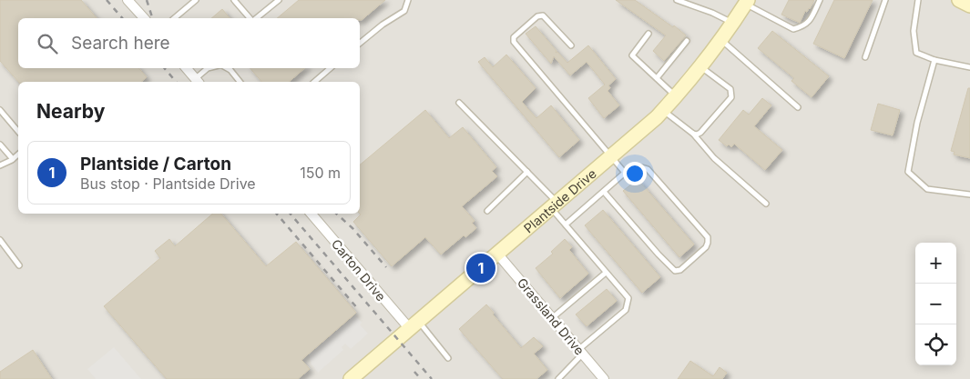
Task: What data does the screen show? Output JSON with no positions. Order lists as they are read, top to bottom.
{
  "streets": {
    "street": ["Plantside Drive", "Carton Drive", "Grassland Drive"]
  },
  "crossings": [
    ["Plantside Drive", "Carton Drive"],
    ["Plantside Drive", "Grassland Drive"]
  ],
  "page": {
    "search": "Search here",
    "heading": "Nearby",
    "list": [
      {
        "mark": "1",
        "name": "Plantside / Carton",
        "note": "Bus stop · Plantside Drive",
        "value": "150 m"
      }
    ],
    "map_buttons": ["+", "−"],
    "pins": "1"
  }
}
